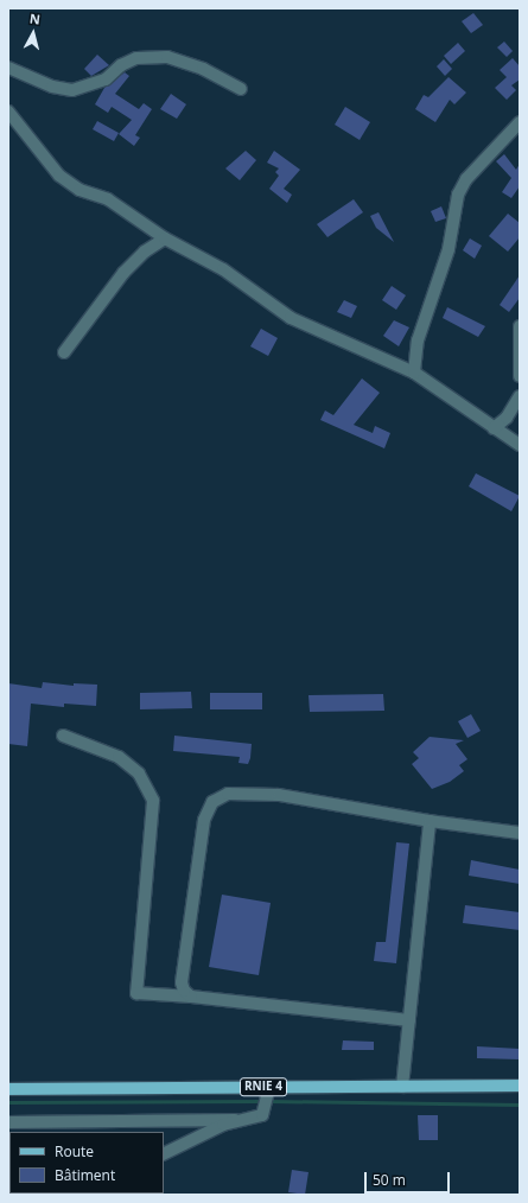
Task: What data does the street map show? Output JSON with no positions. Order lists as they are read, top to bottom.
{
  "streets": {
    "main road": ["RNIE 4"]
  },
  "legend": ["Route", "Bâtiment"],
  "scale_bar": "50 m",
  "north": "top"
}
